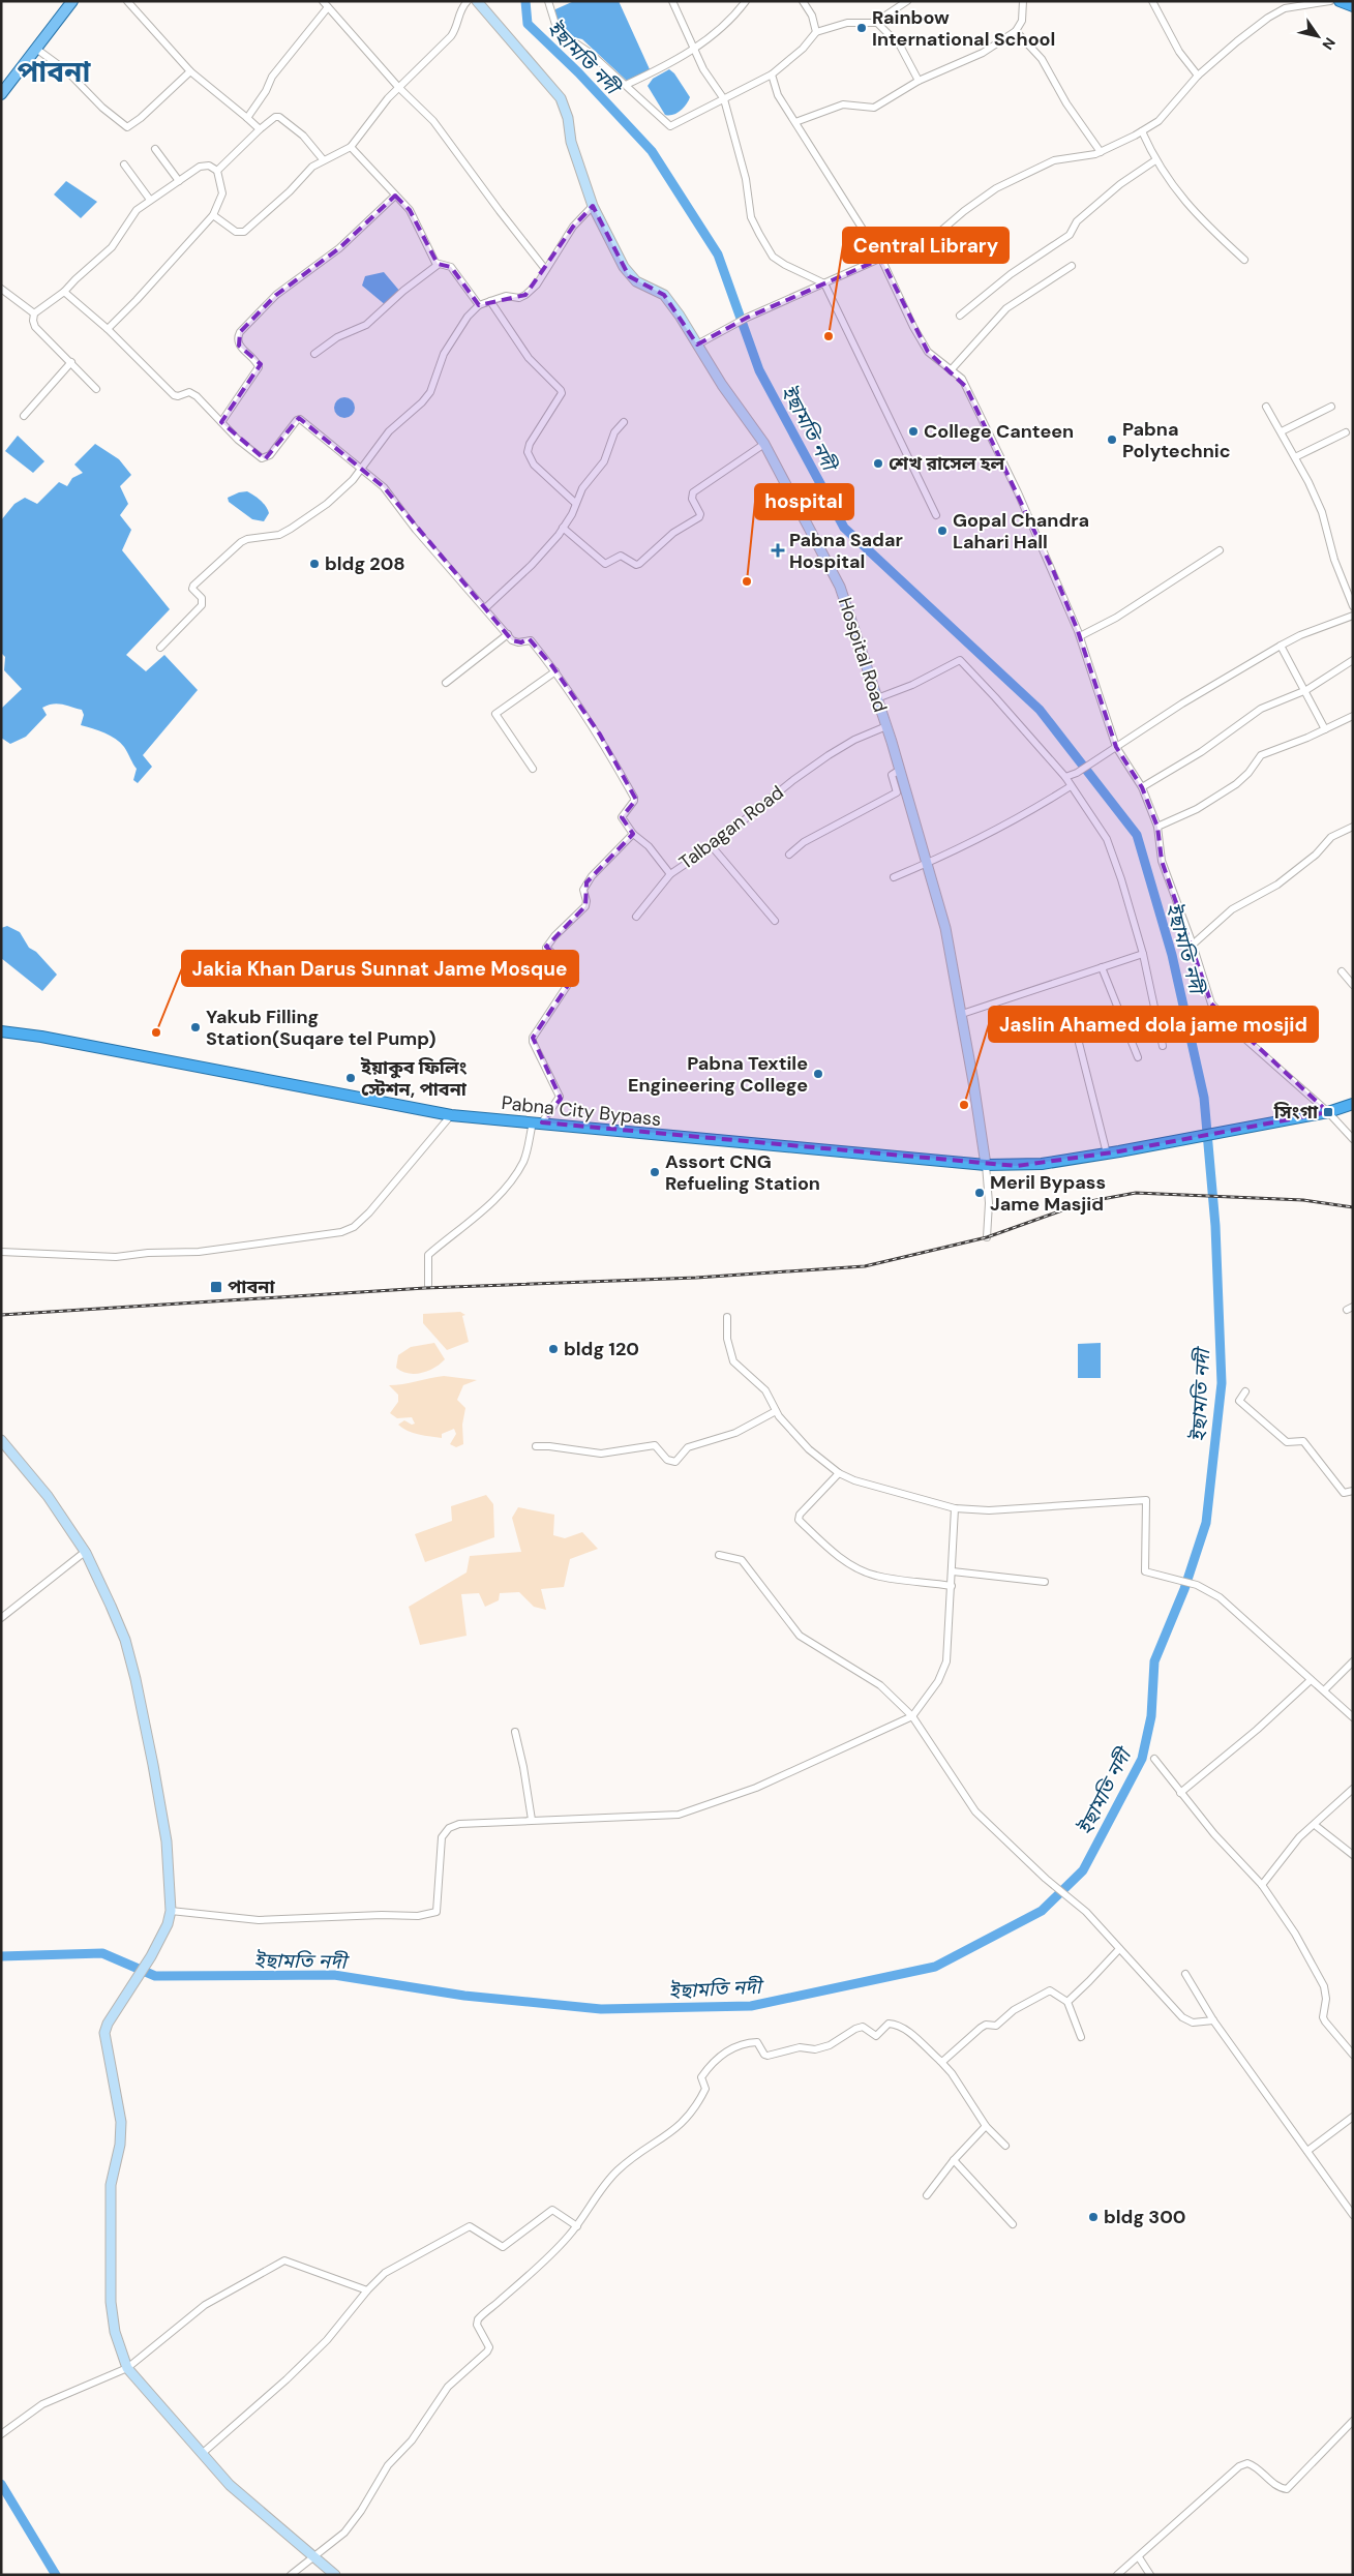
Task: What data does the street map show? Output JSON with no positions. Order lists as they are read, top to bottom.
{
  "streets": {
    "highway": ["Pabna City Bypass"],
    "main road": ["Hospital Road"],
    "street": ["Talbagan Road"]
  },
  "crossings": [
    ["Hospital Road", "Talbagan Road"],
    ["Hospital Road", "Pabna City Bypass"]
  ],
  "districts": ["পাবনা"],
  "water": ["ইছামতি নদী"],
  "places": {
    "other": [
      "Rainbow International School",
      "Central Library",
      "College Canteen",
      "Pabna Polytechnic",
      "শেখ রাসেল হল",
      "Gopal Chandra Lahari Hall",
      "bldg 208",
      "hospital",
      "Yakub Filling Station(Suqare tel Pump)",
      "Jakia Khan Darus Sunnat Jame Mosque",
      "Pabna Textile Engineering College",
      "ইয়াকুব ফিলিং স্টেশন, পাবনা",
      "Jaslin Ahamed dola jame mosjid",
      "Assort CNG Refueling Station",
      "Meril Bypass Jame Masjid",
      "bldg 120",
      "bldg 300"
    ],
    "health": ["Pabna Sadar Hospital"],
    "transit": ["সিংগা", "পাবনা"]
  },
  "north": "bottom right"
}
